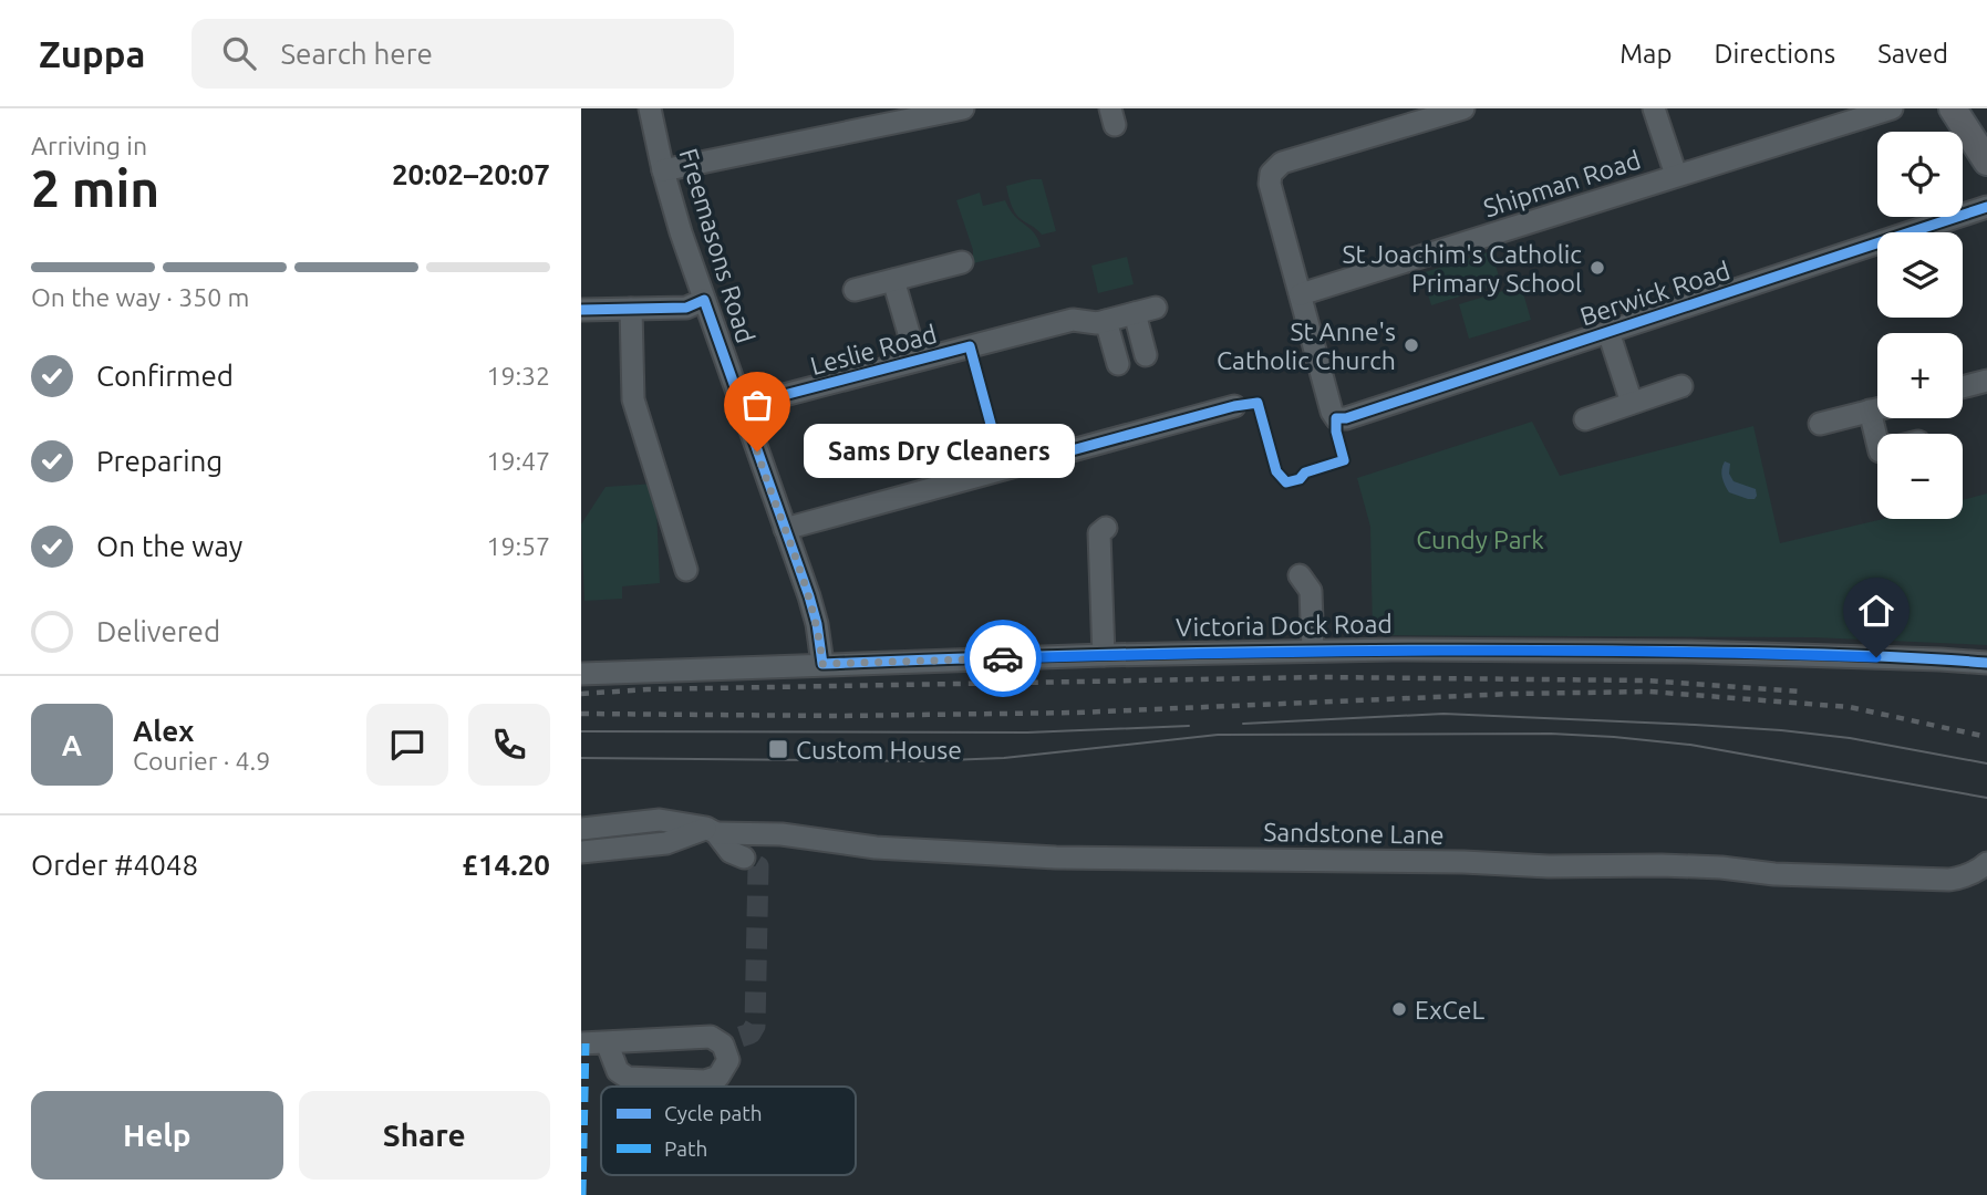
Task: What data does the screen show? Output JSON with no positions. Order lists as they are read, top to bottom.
{
  "streets": {
    "street": [
      "Shipman Road",
      "Freemasons Road",
      "Berwick Road",
      "Leslie Road",
      "Victoria Dock Road",
      "Sandstone Lane"
    ]
  },
  "crossings": [
    ["Shipman Road", "Berwick Road"],
    ["Freemasons Road", "Leslie Road"],
    ["Freemasons Road", "Victoria Dock Road"]
  ],
  "parks": ["Cundy Park"],
  "places": {
    "other": [
      "St Joachim's Catholic Primary School",
      "St Anne's Catholic Church",
      "Sams Dry Cleaners",
      "ExCeL"
    ],
    "transit": ["Custom House"]
  },
  "legend": ["Cycle path", "Path"],
  "page": {
    "header": "Zuppa",
    "search": "Search here",
    "nav": ["Map", "Directions", "Saved"],
    "heading": ["2 min", "Arriving in", "20:02–20:07"],
    "panel": [
      "Alex",
      "Courier · 4.9",
      "Order #4048",
      "£14.20"
    ],
    "map_buttons": ["+", "−"],
    "bar": "On the way · 350 m",
    "list": [
      ["Confirmed", "19:32"],
      ["Preparing", "19:47"],
      ["On the way", "19:57"],
      "Delivered"
    ],
    "bubble": "Sams Dry Cleaners",
    "round": "A",
    "buttons": ["Help", "Share"]
  }
}
